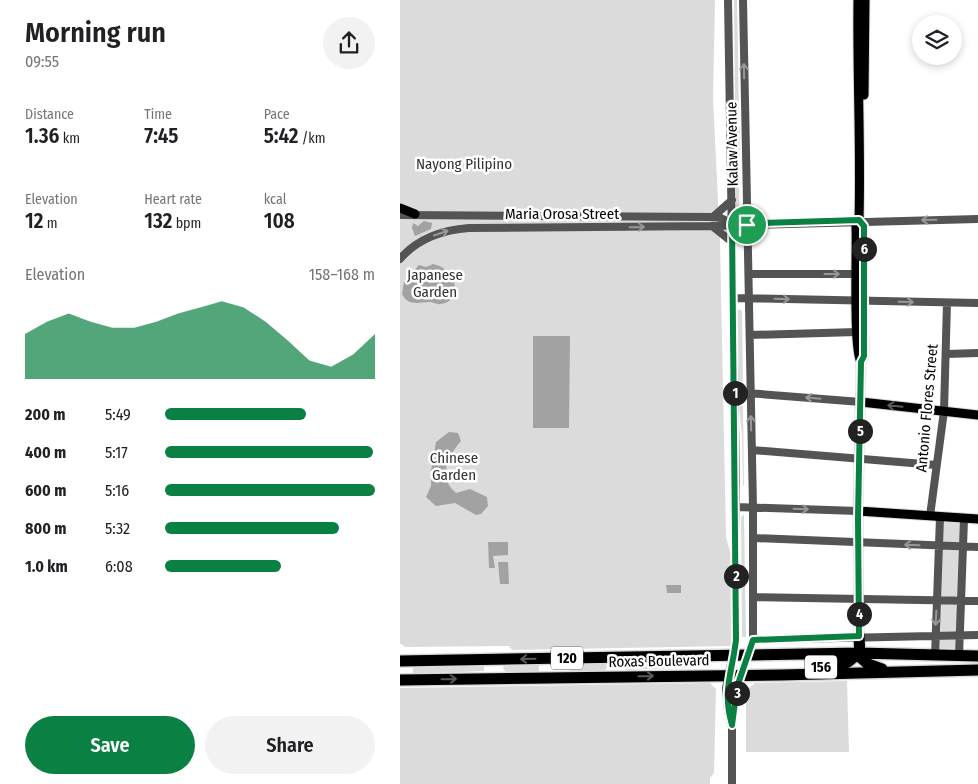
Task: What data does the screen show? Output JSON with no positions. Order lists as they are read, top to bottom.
{
  "streets": {
    "highway": ["120", "Roxas Boulevard", "156"],
    "street": ["Kalaw Avenue", "Maria Orosa Street", "Antonio Flores Street"]
  },
  "crossings": [
    ["Kalaw Avenue", "Maria Orosa Street"],
    ["Kalaw Avenue", "Roxas Boulevard"],
    ["Maria Orosa Street", "156"],
    ["Roxas Boulevard", "156"]
  ],
  "parks": ["Nayong Pilipino", "Japanese Garden", "Chinese Garden"],
  "page": {
    "heading": ["Morning run", "09:55"],
    "stats": [
      ["Distance", "1.36 km"],
      ["Time", "7:45"],
      ["Pace", "5:42 /km"],
      ["Elevation", "12 m"],
      ["Heart rate", "132 bpm"],
      ["kcal", "108"]
    ],
    "pins": [
      "6",
      "1",
      "5",
      "2",
      "4",
      "3"
    ],
    "chart": ["Elevation", "158–168 m"],
    "list": [
      {
        "name": "200 m",
        "note": "5:49"
      },
      {
        "name": "400 m",
        "note": "5:17"
      },
      {
        "name": "600 m",
        "note": "5:16"
      },
      {
        "name": "800 m",
        "note": "5:32"
      },
      {
        "name": "1.0 km",
        "note": "6:08"
      }
    ],
    "buttons": ["Save", "Share"]
  }
}
